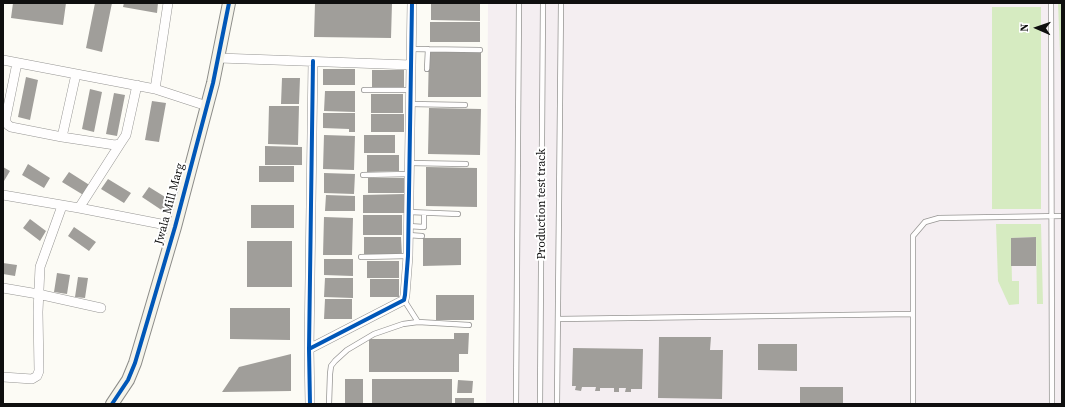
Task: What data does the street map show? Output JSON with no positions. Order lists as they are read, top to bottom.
{
  "streets": {
    "street": ["Jwala Mill Marg"],
    "lane": ["Production test track"]
  },
  "north": "left"
}
